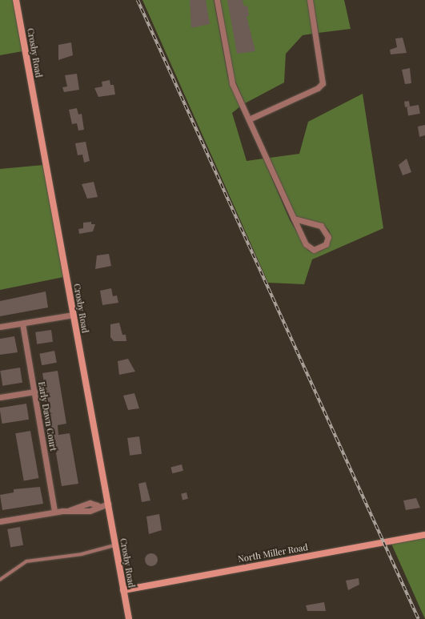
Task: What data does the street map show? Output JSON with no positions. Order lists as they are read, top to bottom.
{
  "streets": {
    "street": ["Crosby Road", "Early Dawn Court", "North Miller Road"]
  },
  "crossings": [
    ["Crosby Road", "North Miller Road"]
  ]
}
